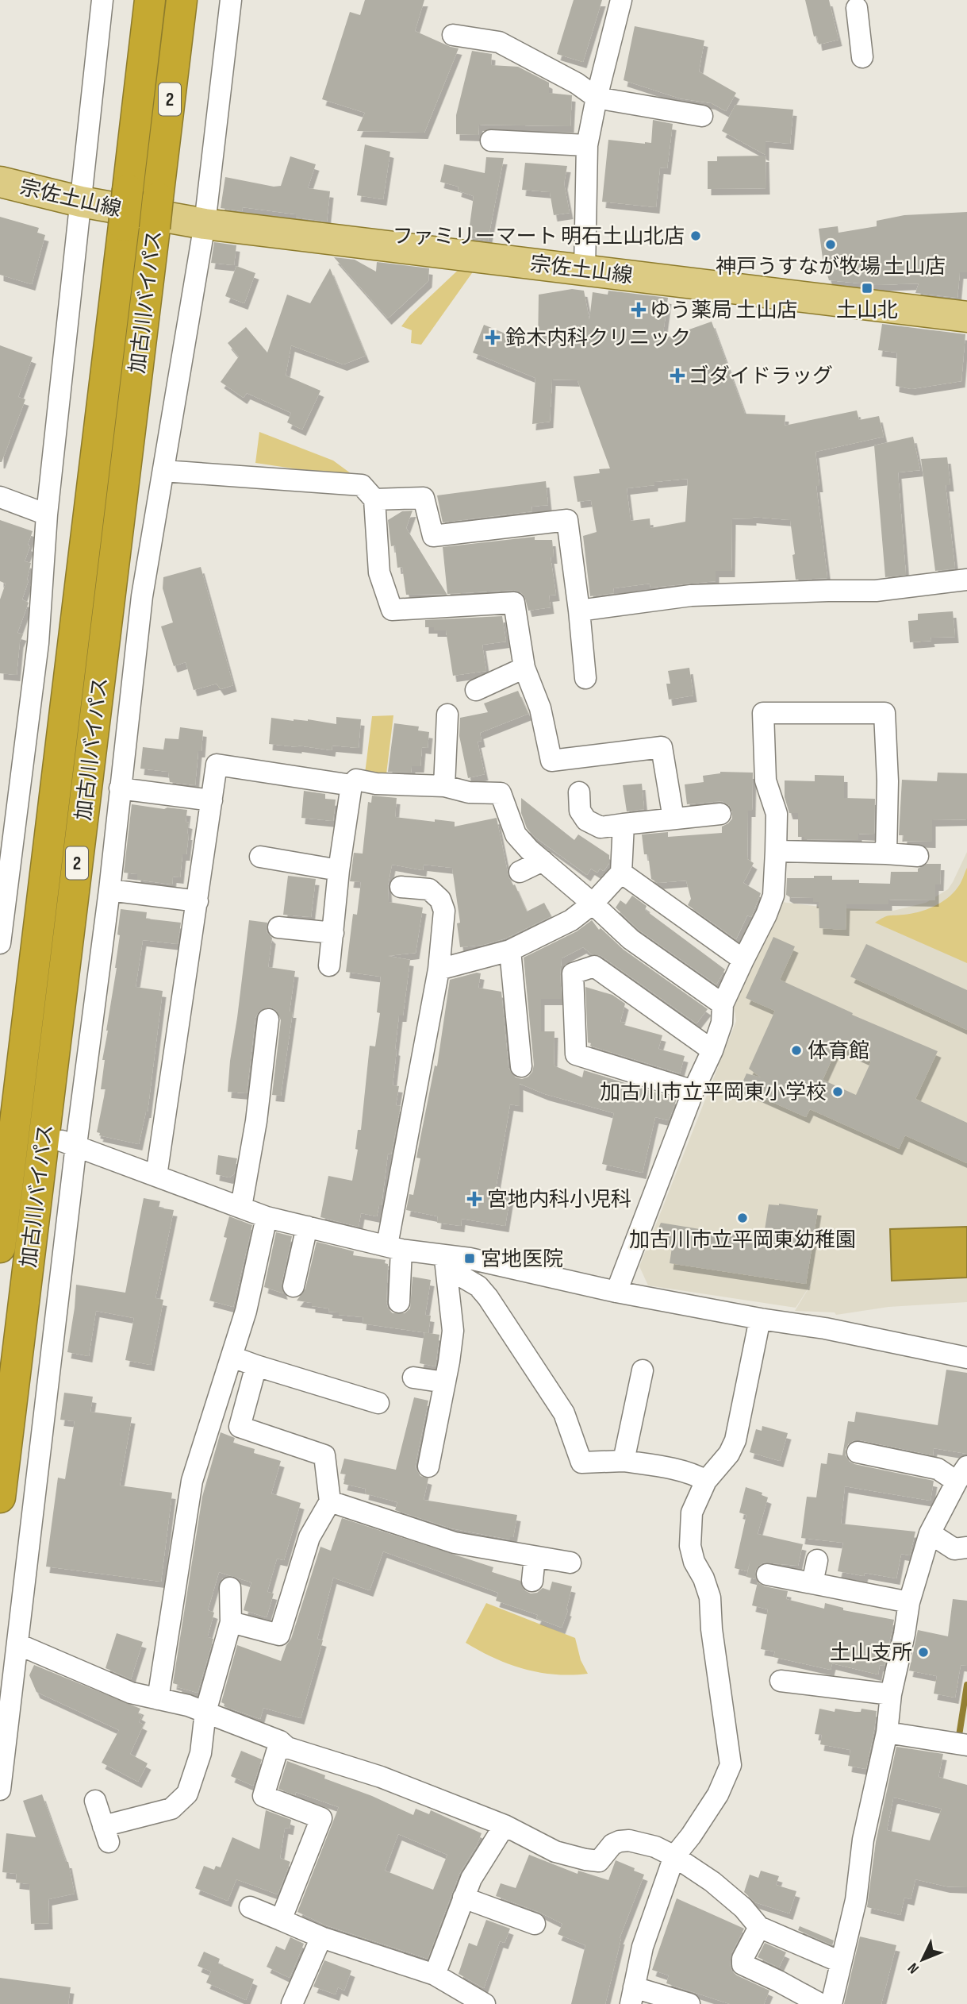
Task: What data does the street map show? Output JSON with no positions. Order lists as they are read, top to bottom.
{
  "streets": {
    "highway": ["2", "加古川バイパス"],
    "main road": ["宗佐土山線"]
  },
  "places": {
    "other": [
      "ファミリーマート 明石土山北店",
      "神戸うすなが牧場 土山店",
      "体育館",
      "加古川市立平岡東小学校",
      "加古川市立平岡東幼稚園",
      "土山支所"
    ],
    "transit": ["土山北", "宮地医院"],
    "health": [
      "ゆう薬局 土山店",
      "鈴木内科クリニック",
      "ゴダイドラッグ",
      "宮地内科小児科"
    ]
  },
  "north": "bottom left"
}
